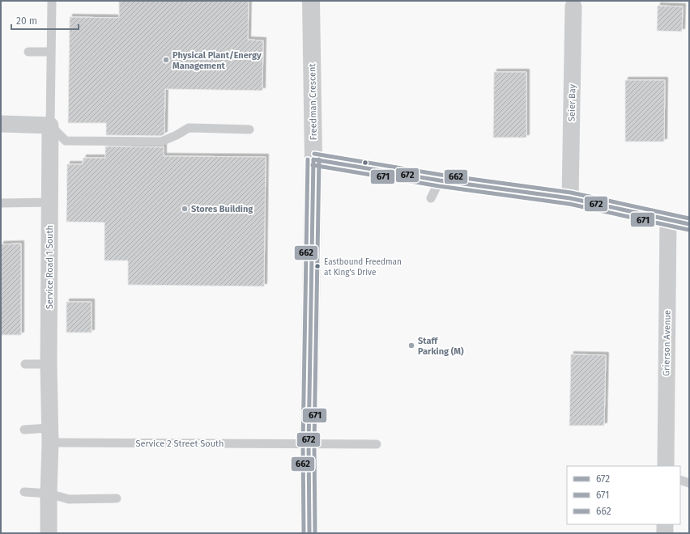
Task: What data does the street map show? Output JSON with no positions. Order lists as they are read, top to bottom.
{
  "streets": {
    "street": [
      "Freedman Crescent",
      "Seier Bay",
      "Service Road 1 South",
      "Grierson Avenue"
    ],
    "lane": ["Service 2 Street South"]
  },
  "crossings": [
    ["Freedman Crescent", "Service 2 Street South"],
    ["Service Road 1 South", "Service 2 Street South"]
  ],
  "places": [
    "Physical Plant/Energy Management",
    "Stores Building",
    "Eastbound Freedman at King's Drive",
    "Staff Parking (M)"
  ],
  "lines": ["transit line 662", "transit line 672", "transit line 671"],
  "legend": ["672", "671", "662"],
  "scale_bar": "20 m"
}
